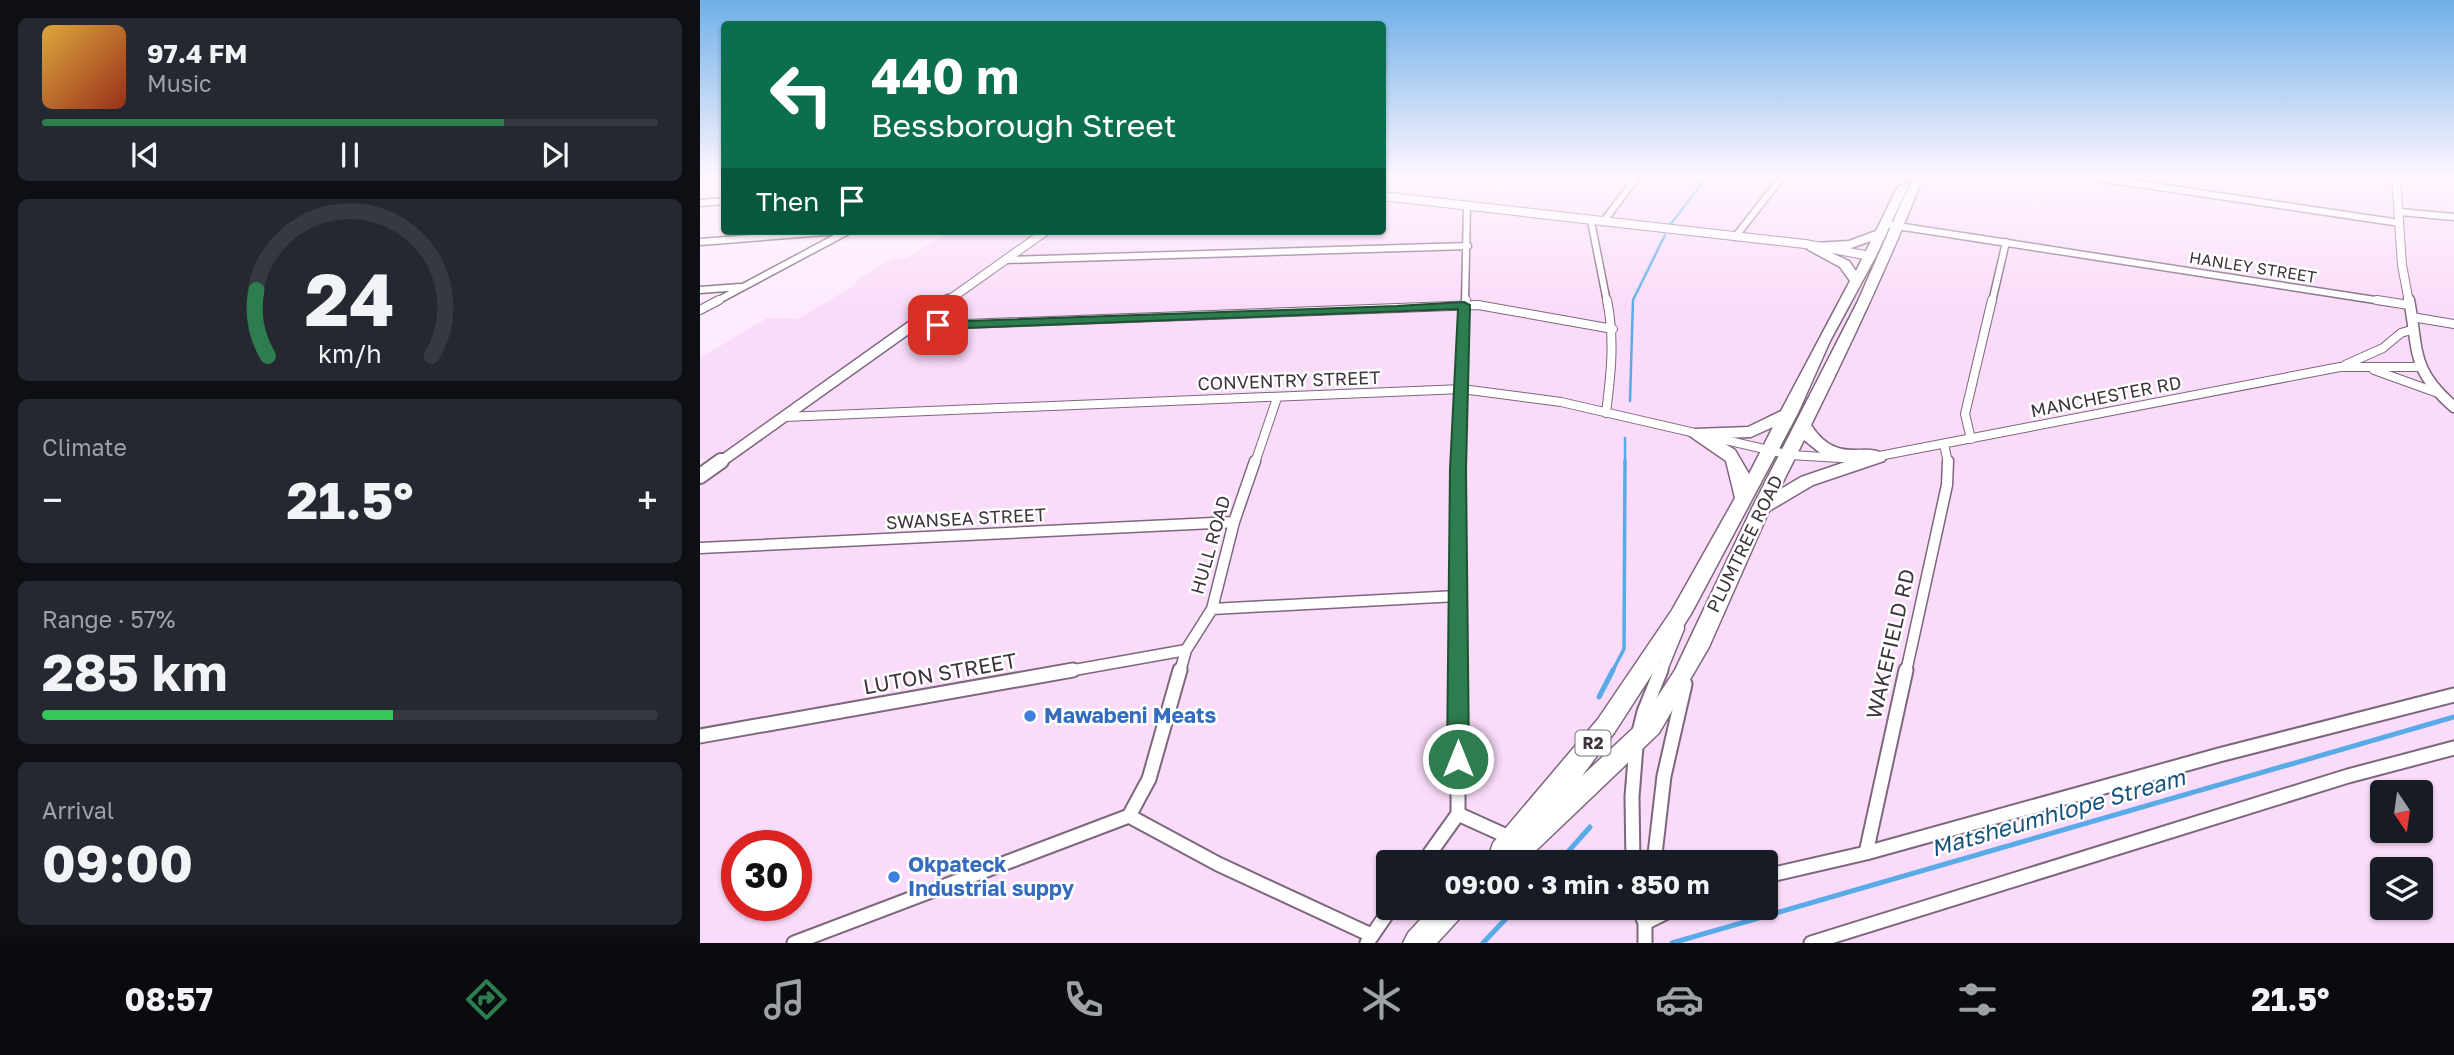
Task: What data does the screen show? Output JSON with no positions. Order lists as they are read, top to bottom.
{
  "streets": {
    "highway": ["PLUMTREE ROAD", "R2"],
    "street": [
      "HANLEY STREET",
      "CONVENTRY STREET",
      "MANCHESTER RD",
      "SWANSEA STREET",
      "HULL ROAD",
      "WAKEFIELD RD",
      "LUTON STREET"
    ]
  },
  "crossings": [
    ["HANLEY STREET", "PLUMTREE ROAD"],
    ["CONVENTRY STREET", "MANCHESTER RD"],
    ["CONVENTRY STREET", "PLUMTREE ROAD"],
    ["CONVENTRY STREET", "HULL ROAD"],
    ["MANCHESTER RD", "PLUMTREE ROAD"],
    ["MANCHESTER RD", "WAKEFIELD RD"],
    ["SWANSEA STREET", "HULL ROAD"],
    ["HULL ROAD", "LUTON STREET"]
  ],
  "water": ["Matsheumhlope Stream"],
  "places": ["Mawabeni Meats", "Okpateck Industrial suppy"],
  "north": "bottom",
  "page": {
    "turn": ["440 m", "Bessborough Street"],
    "song": ["97.4 FM", "Music"],
    "then": "Then",
    "tile": [
      "Climate",
      ["Range · 57%", "285 km"],
      ["Arrival", "09:00"]
    ],
    "heat": ["−", "21.5°", "+"],
    "limit": "30",
    "trip": "09:00 · 3 min · 850 m",
    "tabs": ["08:57", "21.5°"],
    "gauge": ["24", "km/h"]
  }
}
